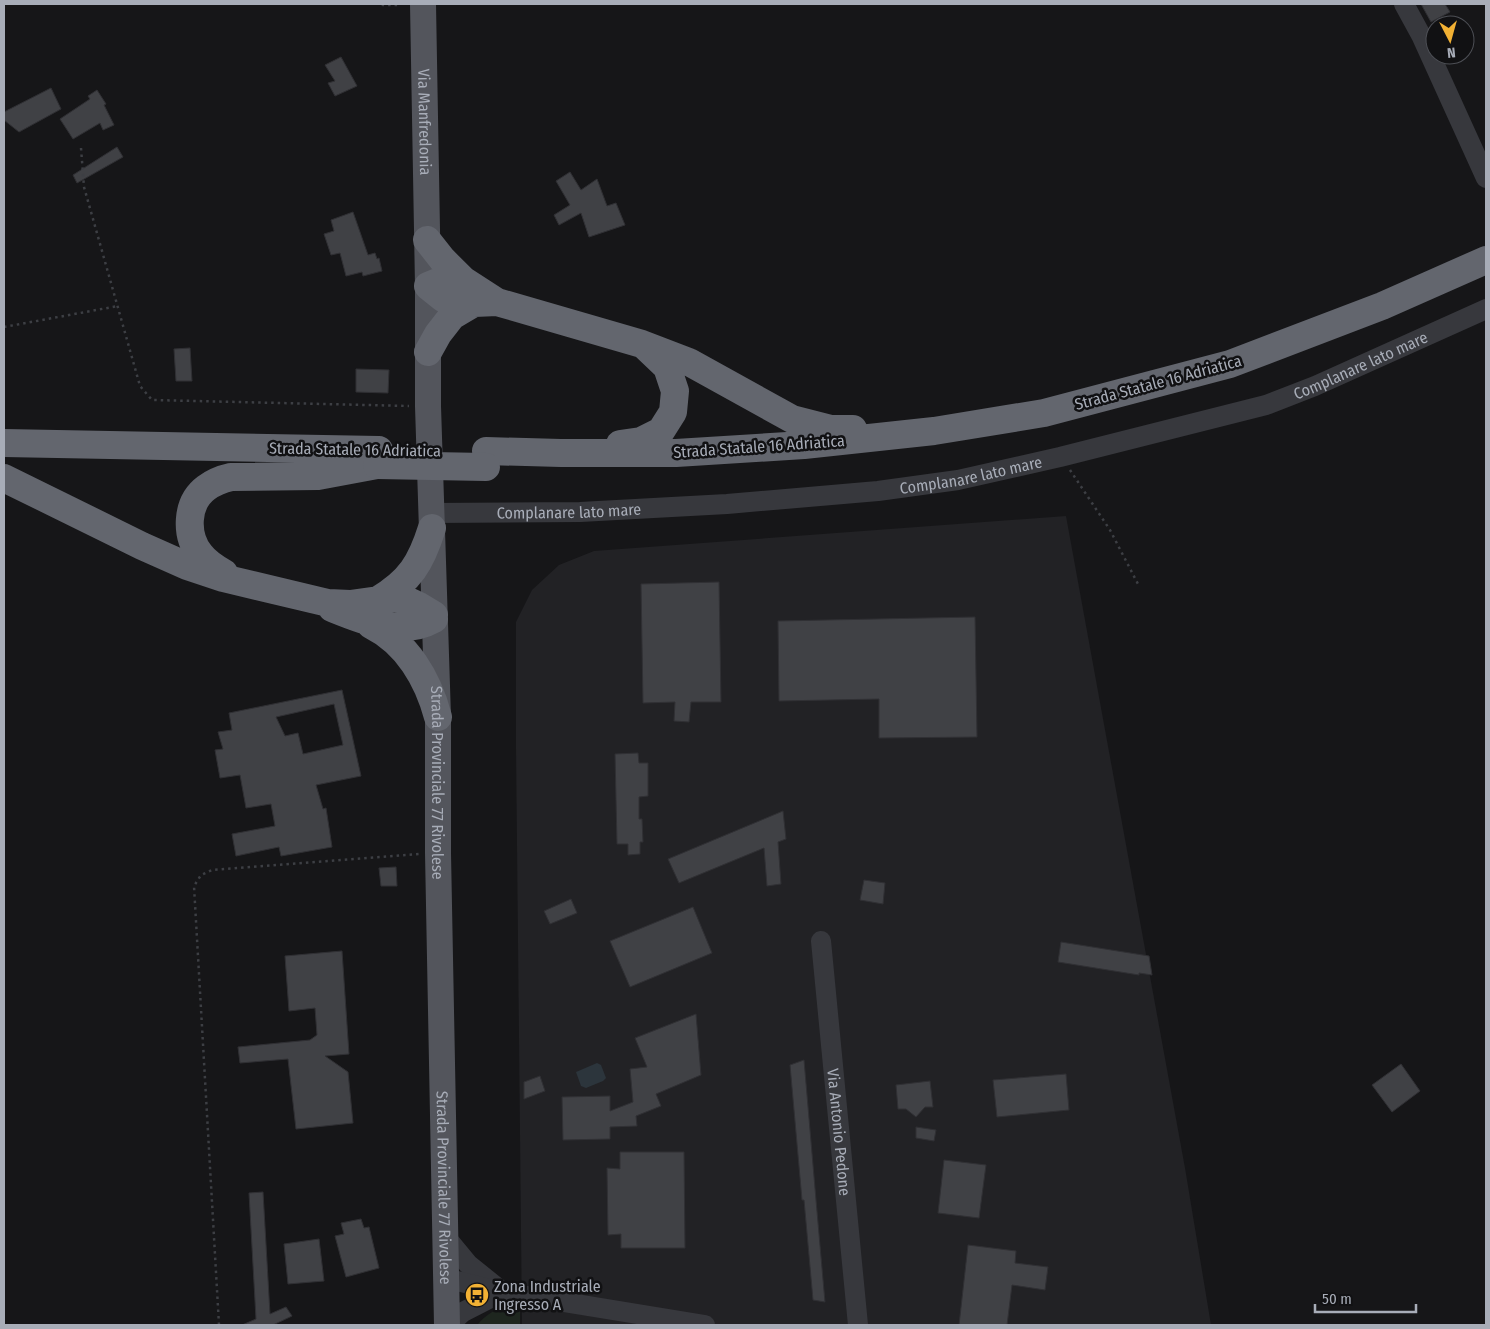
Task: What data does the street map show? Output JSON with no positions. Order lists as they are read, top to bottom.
{
  "streets": {
    "highway": ["Strada Statale 16 Adriatica"],
    "main road": ["Via Manfredonia", "Strada Provinciale 77 Rivolese"],
    "street": ["Complanare lato mare", "Via Antonio Pedone"]
  },
  "crossings": [
    ["Via Manfredonia", "Strada Provinciale 77 Rivolese"],
    ["Complanare lato mare", "Strada Provinciale 77 Rivolese"]
  ],
  "places": {
    "bus stop": ["Zona Industriale Ingresso A"]
  },
  "scale_bar": "50 m",
  "north": "bottom"
}
